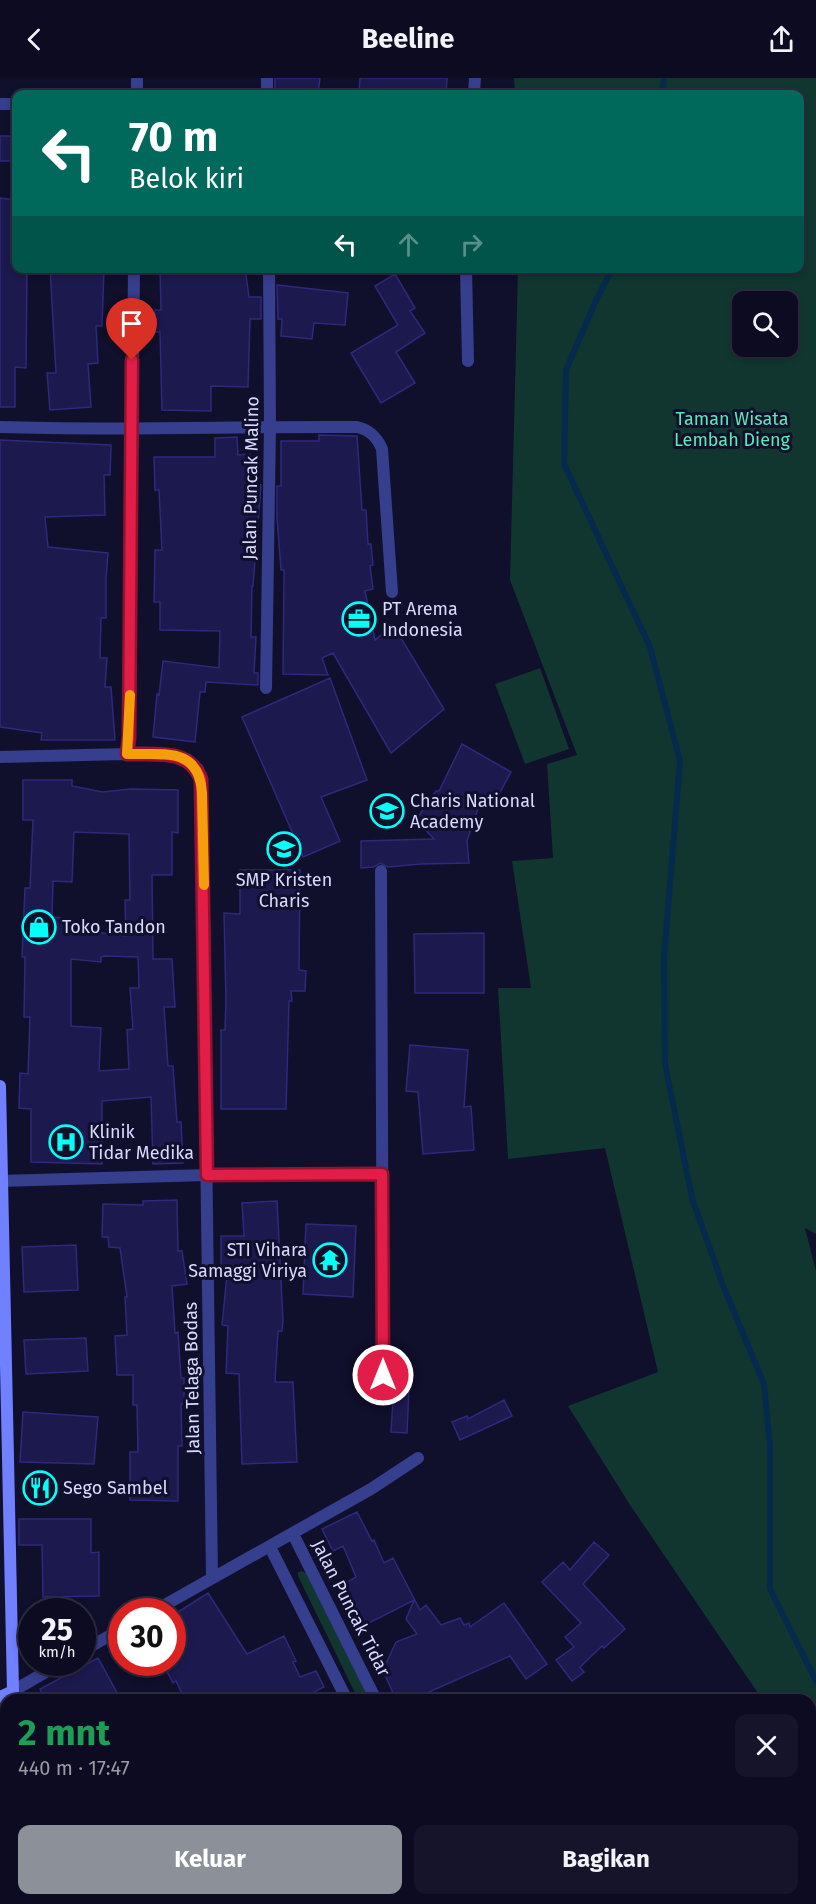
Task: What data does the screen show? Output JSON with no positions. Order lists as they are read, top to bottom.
{
  "streets": {
    "street": ["Jalan Puncak Malino", "Jalan Telaga Bodas", "Jalan Puncak Tidar"]
  },
  "parks": ["Taman Wisata Lembah Dieng"],
  "places": {
    "office": ["PT Arema Indonesia"],
    "school or university": ["Charis National Academy", "SMP Kristen Charis"],
    "shop": ["Toko Tandon"],
    "hospital": ["Klinik Tidar Medika"],
    "temple": ["STI Vihara Samaggi Viriya"],
    "restaurant": ["Sego Sambel"]
  },
  "page": {
    "header": "Beeline",
    "turn": ["70 m", "Belok kiri"],
    "speed": "25 km/h",
    "limit": "30",
    "heading": ["2 mnt", "440 m · 17:47"],
    "buttons": ["Keluar", "Bagikan"]
  }
}
